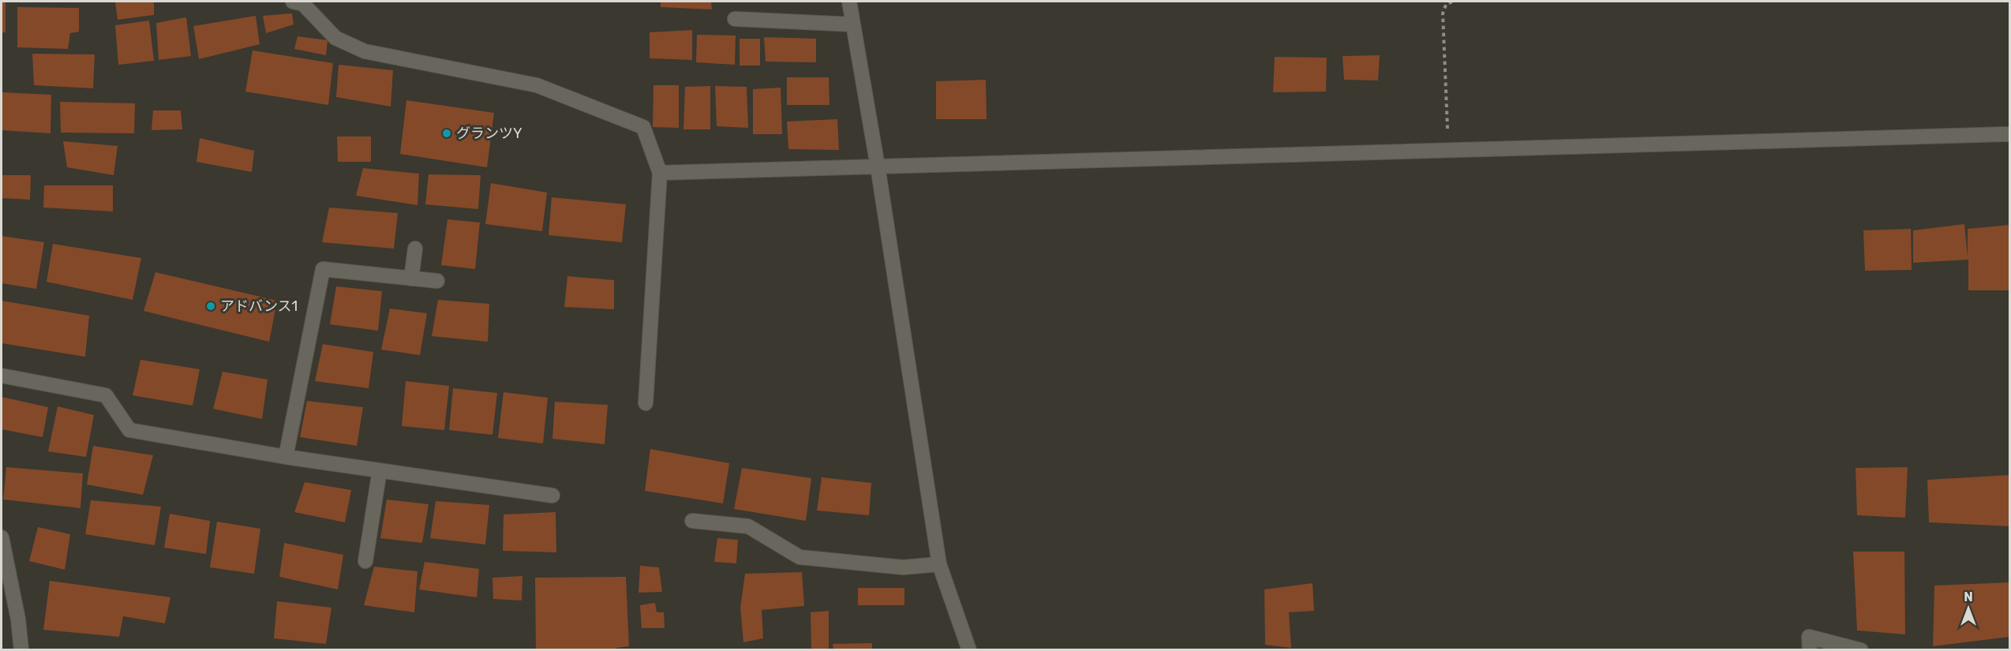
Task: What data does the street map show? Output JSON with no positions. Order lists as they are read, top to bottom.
{
  "places": ["グランツY", "アドバンス1"],
  "north": "top"
}
